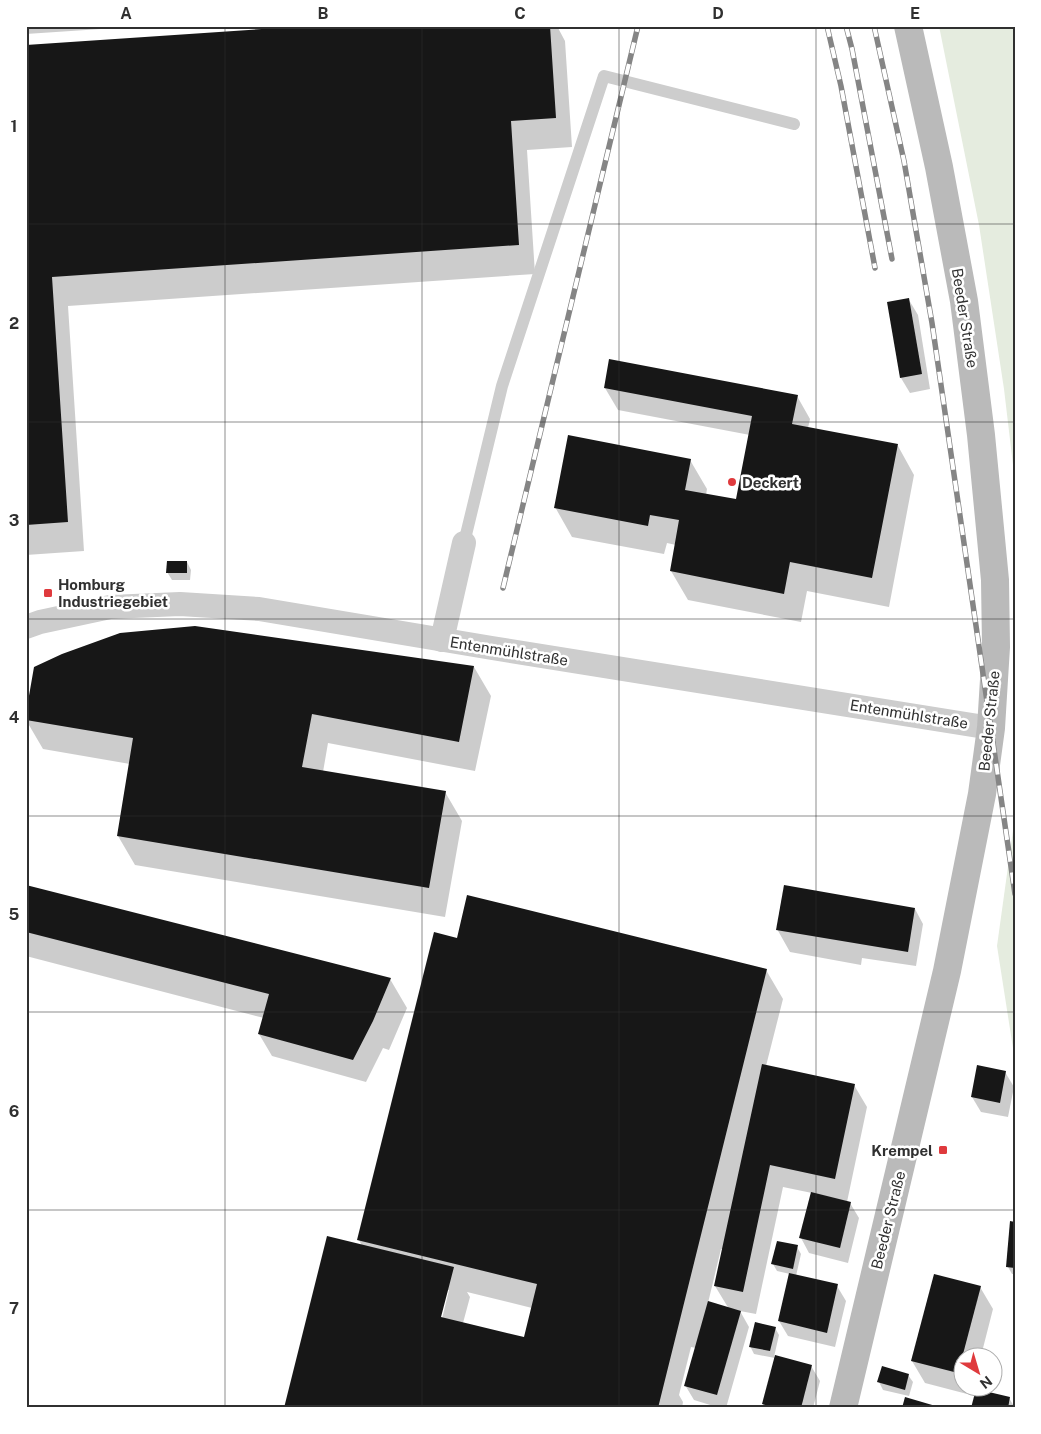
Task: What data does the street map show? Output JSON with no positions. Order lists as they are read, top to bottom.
{
  "streets": {
    "street": ["Beeder Straße", "Entenmühlstraße"]
  },
  "crossings": [
    ["Beeder Straße", "Entenmühlstraße"]
  ],
  "places": {
    "other": ["Deckert"],
    "transit": ["Homburg Industriegebiet", "Krempel"]
  },
  "north": "bottom right",
  "grid": {
    "columns": [
      "A",
      "B",
      "C",
      "D",
      "E"
    ],
    "rows": [
      "1",
      "2",
      "3",
      "4",
      "5",
      "6",
      "7"
    ]
  }
}
